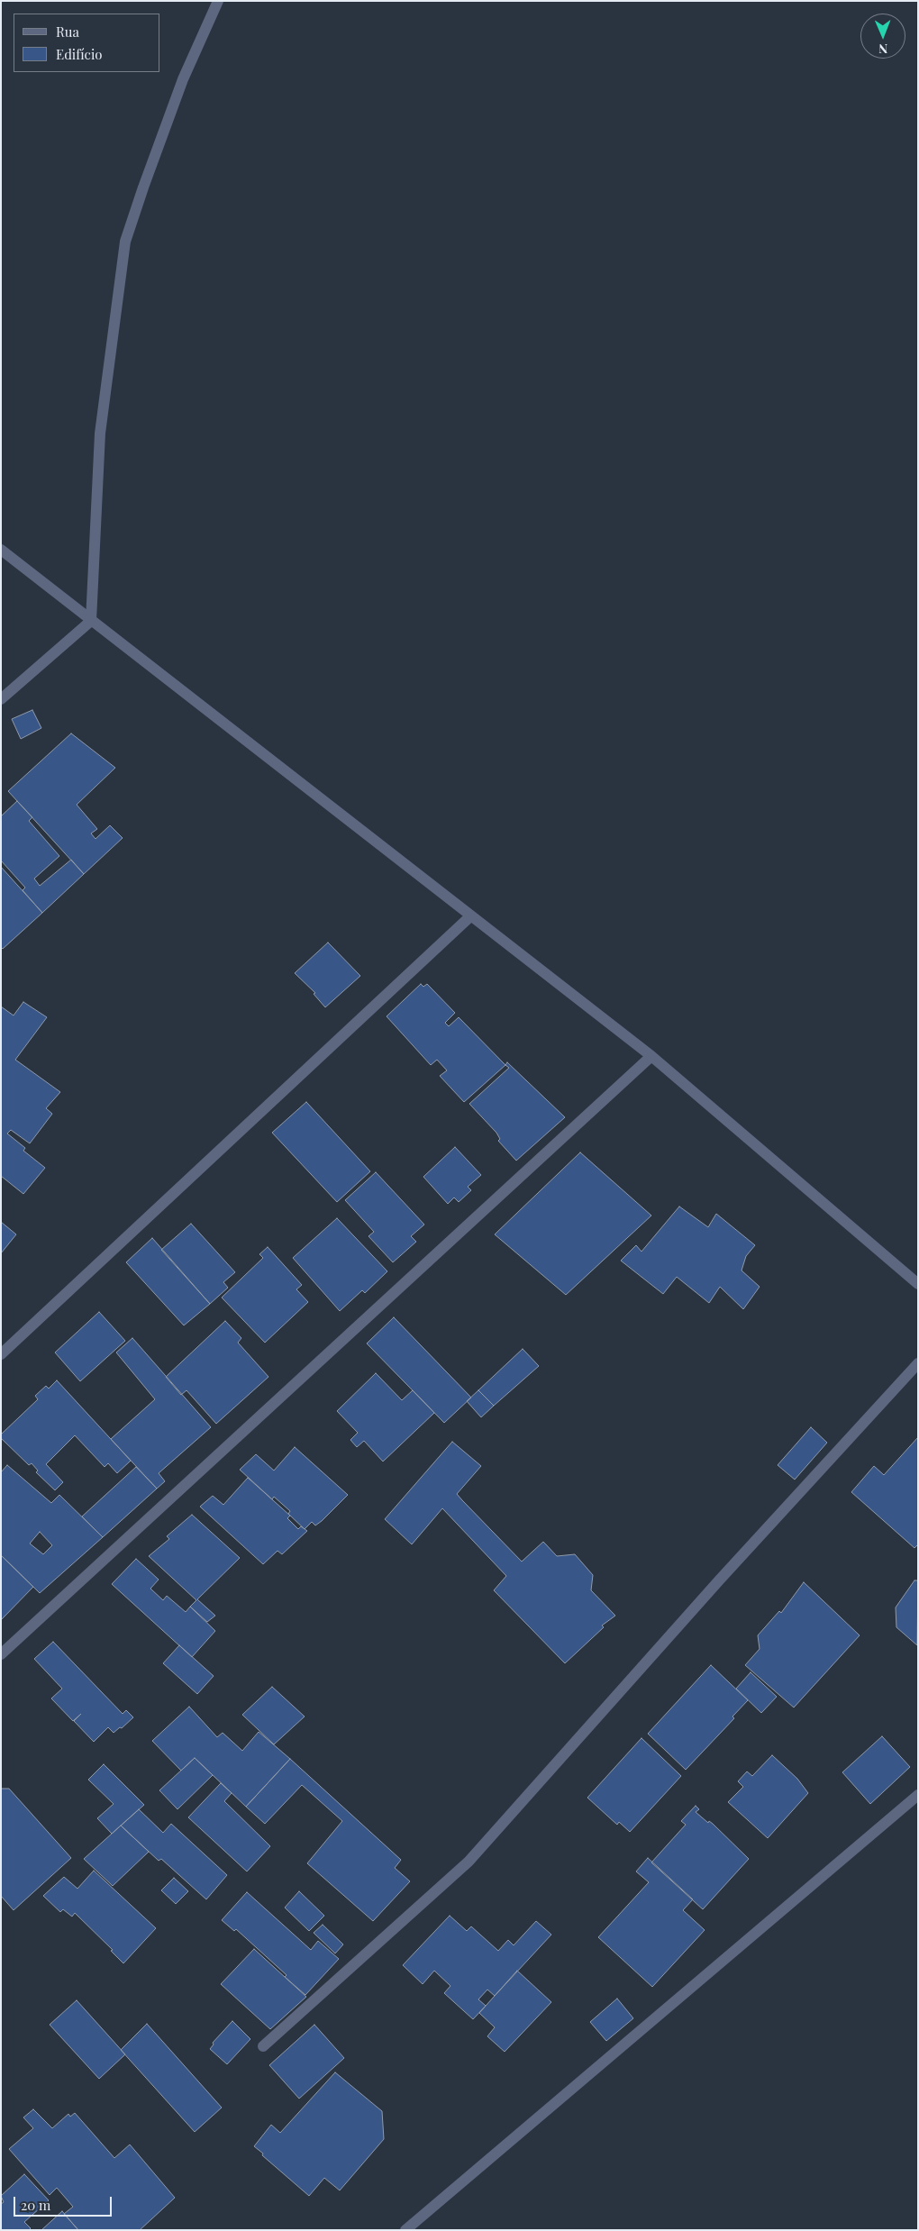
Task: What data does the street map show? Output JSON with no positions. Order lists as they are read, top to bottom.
{
  "legend": ["Rua", "Edifício"],
  "scale_bar": "20 m",
  "north": "bottom"
}
